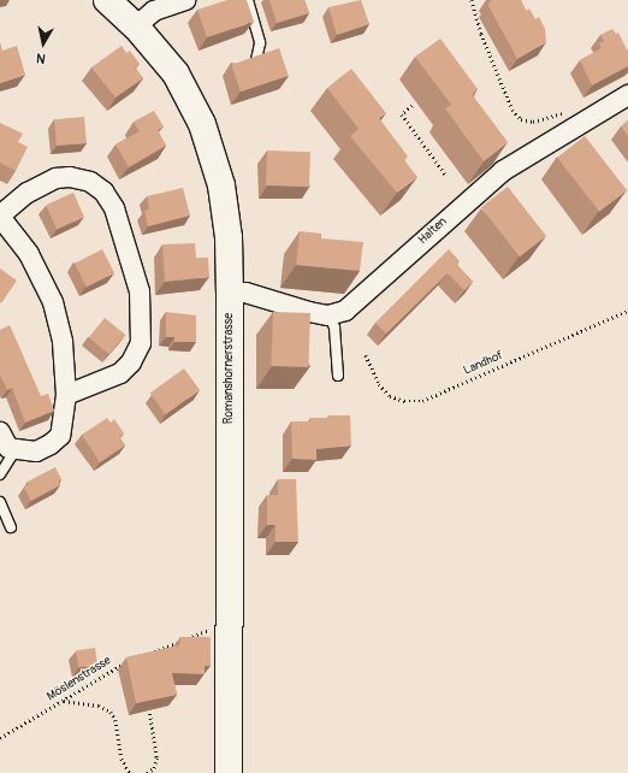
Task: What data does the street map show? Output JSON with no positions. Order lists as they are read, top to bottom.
{
  "streets": {
    "main road": ["Romanshornerstrasse"],
    "street": ["Halten"],
    "path": ["Landhof", "Möslenstrasse"]
  },
  "north": "bottom"
}
